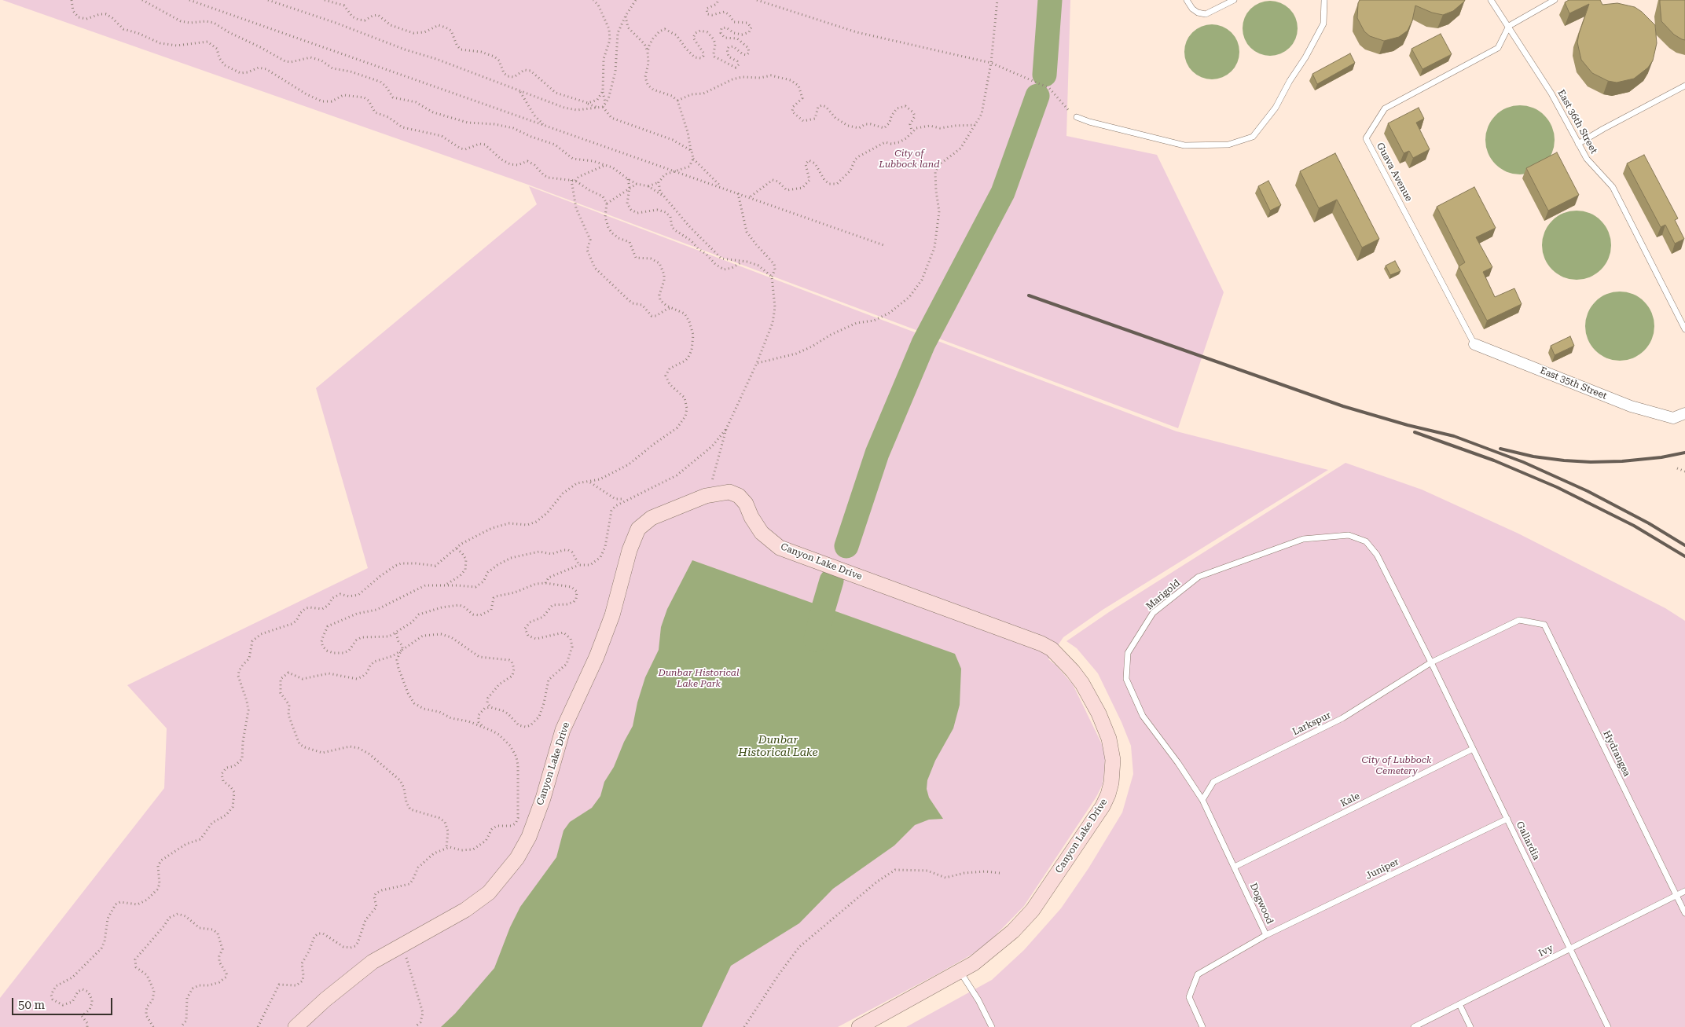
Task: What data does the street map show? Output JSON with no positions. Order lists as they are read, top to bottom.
{
  "streets": {
    "street": ["East 35th Street", "Canyon Lake Drive"],
    "lane": [
      "East 36th Street",
      "Guava Avenue",
      "Marigold",
      "Larkspur",
      "Hydrangea",
      "Kale",
      "Gallardia",
      "Juniper",
      "Dogwood",
      "Ivy"
    ]
  },
  "crossings": [
    ["East 36th Street", "Guava Avenue"],
    ["Guava Avenue", "East 35th Street"],
    ["Marigold", "Larkspur"],
    ["Marigold", "Gallardia"],
    ["Marigold", "Dogwood"],
    ["Larkspur", "Hydrangea"],
    ["Larkspur", "Gallardia"],
    ["Larkspur", "Dogwood"],
    ["Hydrangea", "Gallardia"],
    ["Hydrangea", "Ivy"],
    ["Kale", "Gallardia"],
    ["Kale", "Dogwood"],
    ["Gallardia", "Juniper"],
    ["Gallardia", "Ivy"],
    ["Juniper", "Dogwood"]
  ],
  "water": ["Dunbar Historical Lake"],
  "parks": ["City of Lubbock land", "Dunbar Historical Lake Park", "City of Lubbock Cemetery"],
  "scale_bar": "50 m"
}
